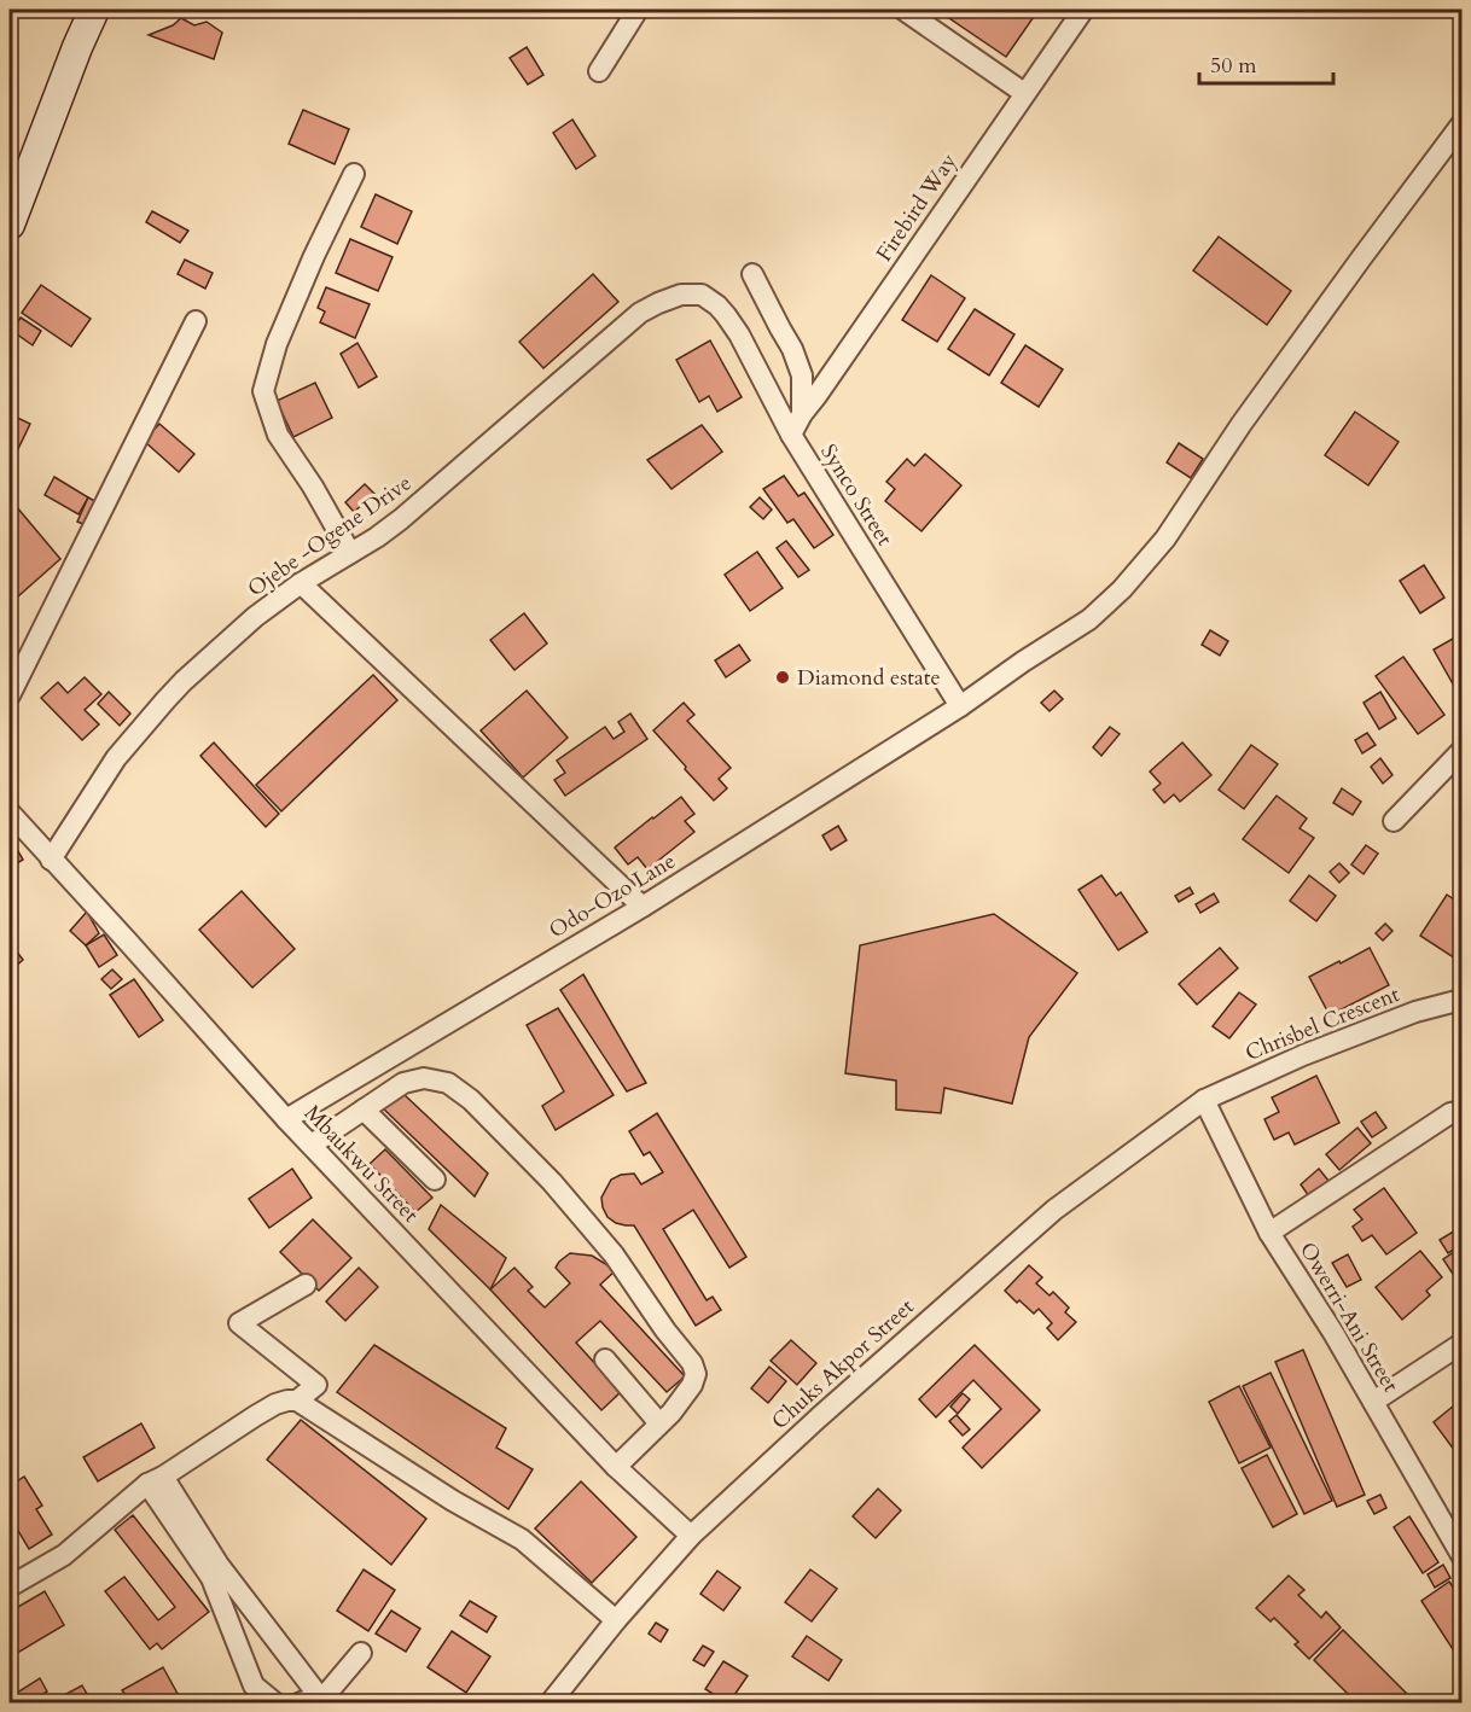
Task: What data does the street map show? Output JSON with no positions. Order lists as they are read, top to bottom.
{
  "streets": {
    "street": [
      "Firebird Way",
      "Synco Street",
      "Ojebe -Ogene Drive",
      "Odo-Ozo Lane",
      "Chrisbel Crescent",
      "Mbaukwu Street",
      "Owerri-Ani Street",
      "Chuks Akpor Street"
    ]
  },
  "crossings": [
    ["Firebird Way", "Synco Street"],
    ["Synco Street", "Ojebe -Ogene Drive"],
    ["Synco Street", "Odo-Ozo Lane"],
    ["Ojebe -Ogene Drive", "Mbaukwu Street"],
    ["Odo-Ozo Lane", "Mbaukwu Street"],
    ["Chrisbel Crescent", "Owerri-Ani Street"],
    ["Chrisbel Crescent", "Chuks Akpor Street"],
    ["Mbaukwu Street", "Chuks Akpor Street"],
    ["Owerri-Ani Street", "Chuks Akpor Street"]
  ],
  "places": ["Diamond estate"],
  "scale_bar": "50 m"
}
